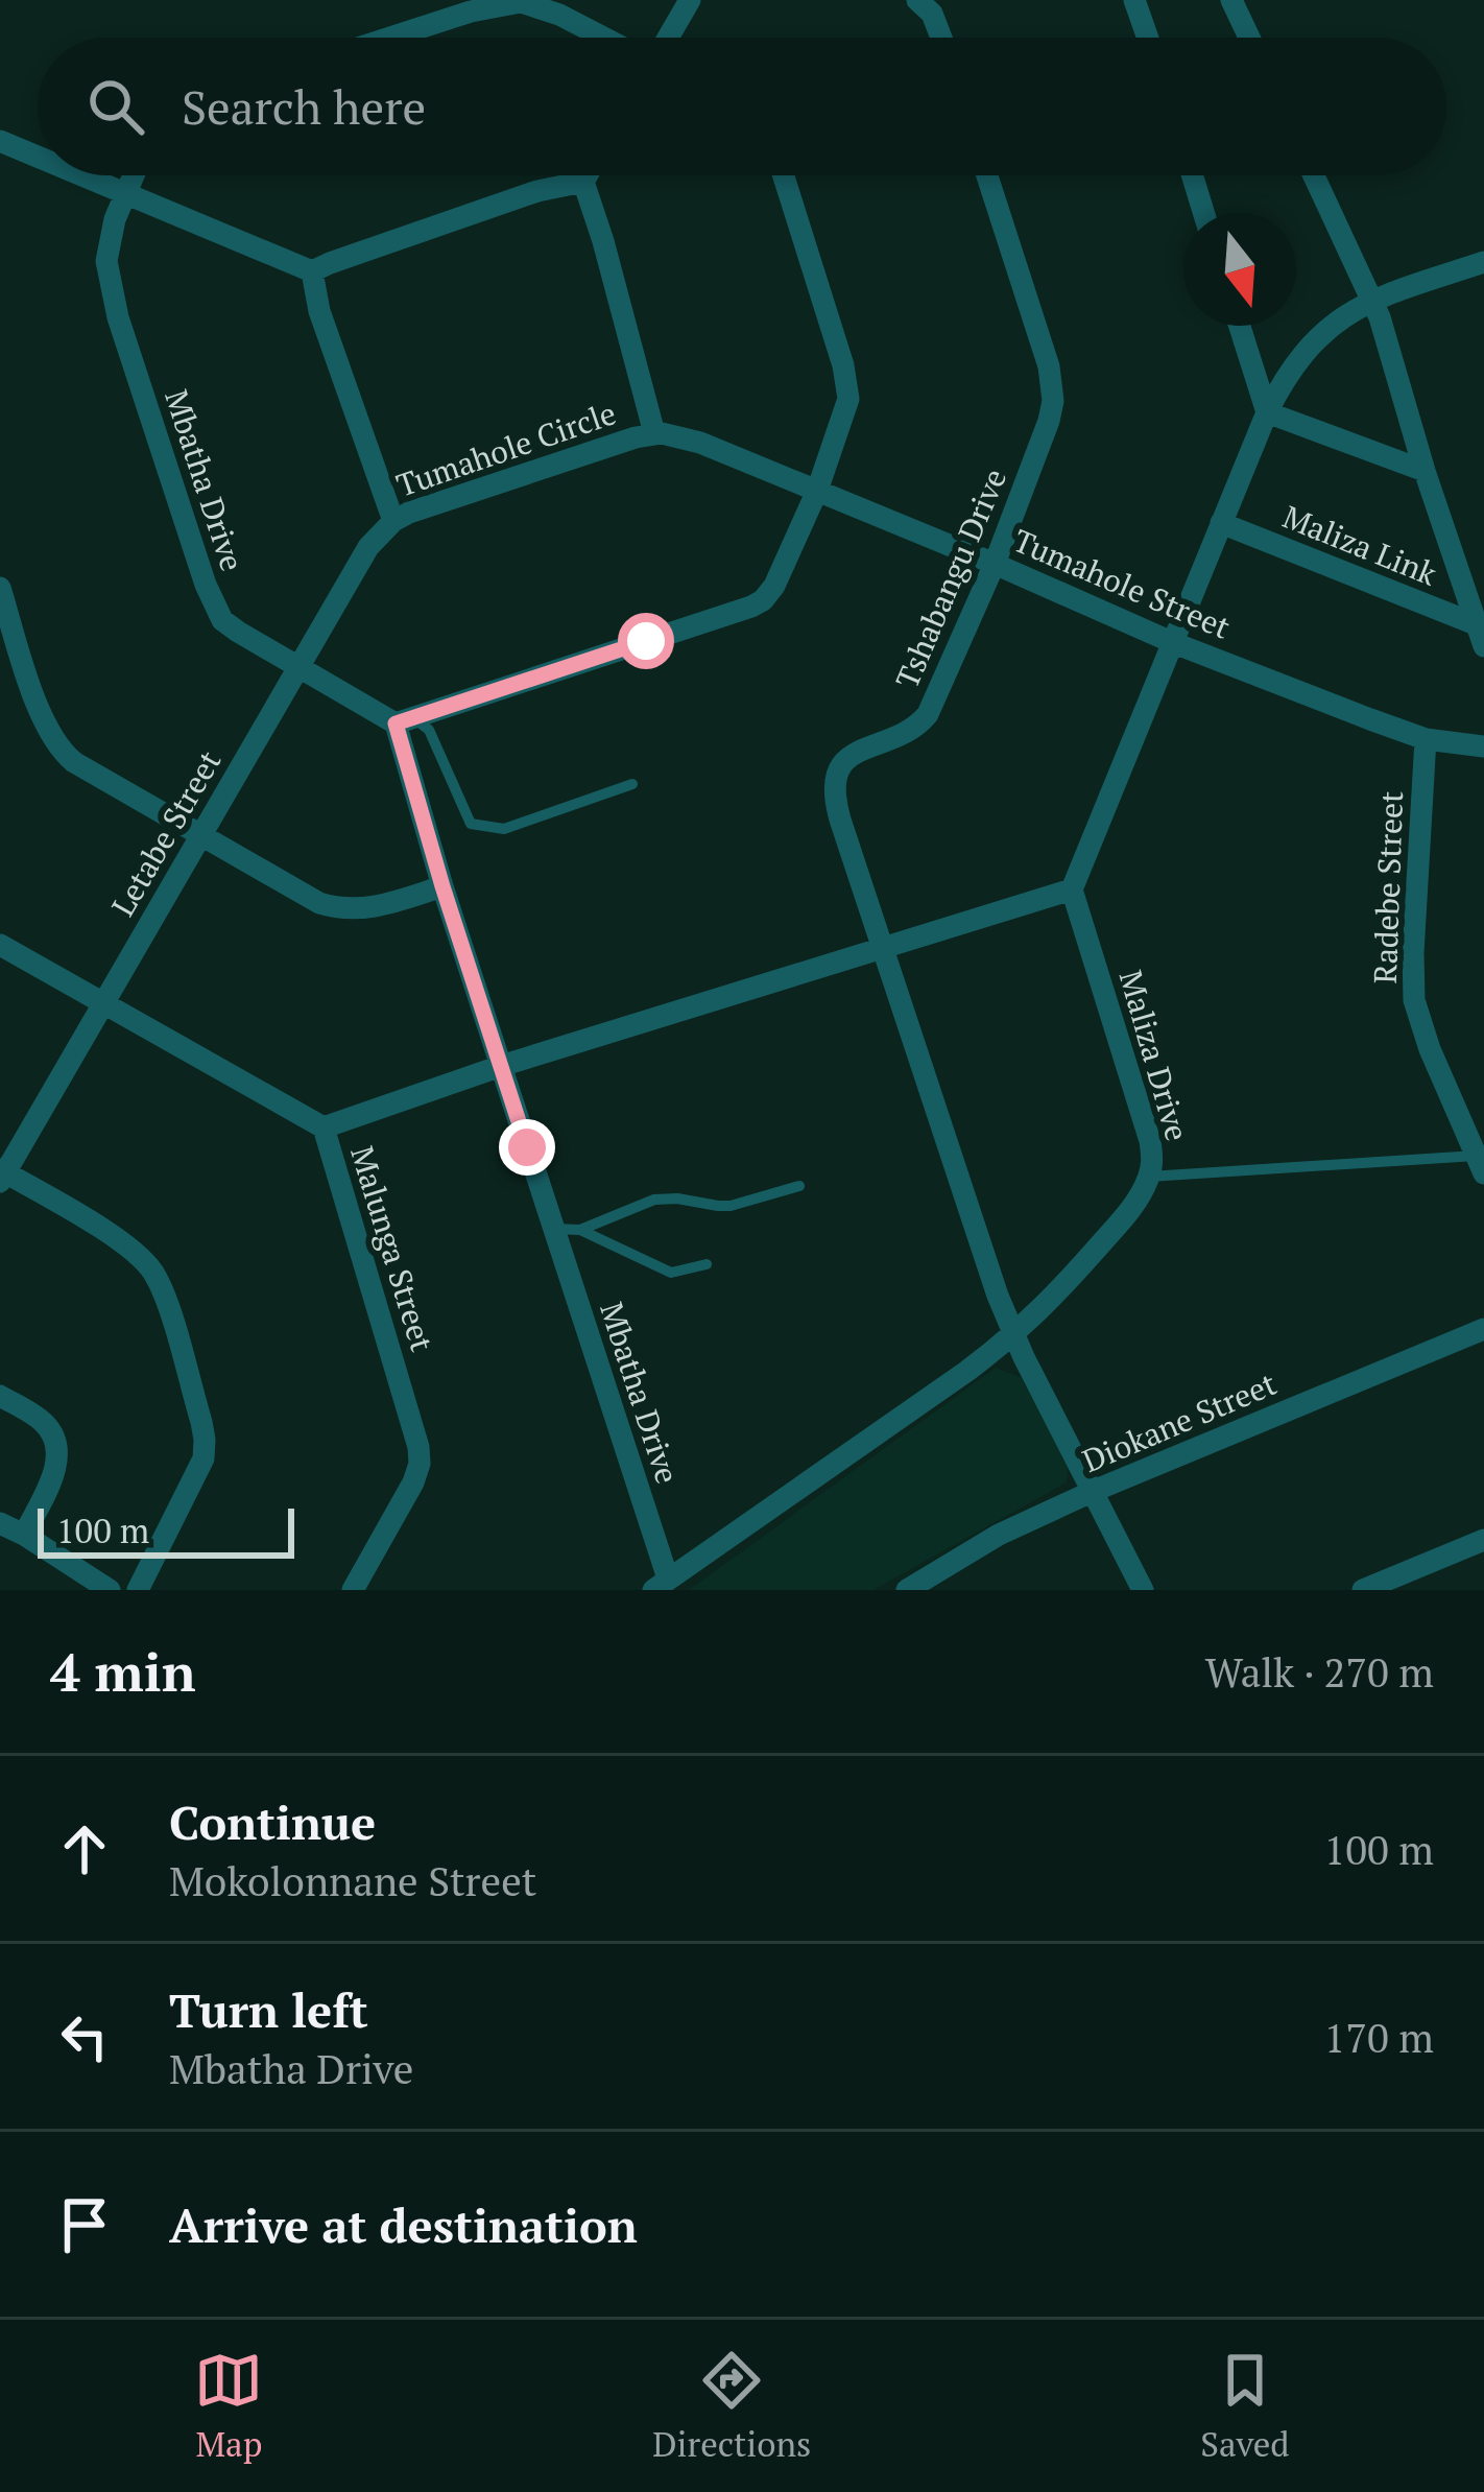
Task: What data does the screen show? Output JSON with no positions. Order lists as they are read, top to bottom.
{
  "streets": {
    "street": [
      "Tumahole Circle",
      "Mbatha Drive",
      "Maliza Link",
      "Tshabangu Drive",
      "Tumahole Street",
      "Letabe Street",
      "Radebe Street",
      "Maliza Drive",
      "Malunga Street",
      "Diokane Street"
    ]
  },
  "crossings": [
    ["Tumahole Circle", "Tumahole Street"],
    ["Tumahole Circle", "Letabe Street"],
    ["Mbatha Drive", "Letabe Street"],
    ["Mbatha Drive", "Maliza Drive"],
    ["Tshabangu Drive", "Tumahole Street"],
    ["Tshabangu Drive", "Maliza Drive"],
    ["Tshabangu Drive", "Diokane Street"],
    ["Tumahole Street", "Radebe Street"],
    ["Letabe Street", "Malunga Street"]
  ],
  "scale_bar": "100 m",
  "north": "bottom",
  "page": {
    "search": "Search here",
    "scale": "100 m",
    "heading": ["4 min", "Walk · 270 m"],
    "list": [
      ["Continue", "Mokolonnane Street", "100 m"],
      ["Turn left", "Mbatha Drive", "170 m"],
      "Arrive at destination"
    ],
    "nav": ["Map", "Directions", "Saved"]
  }
}
